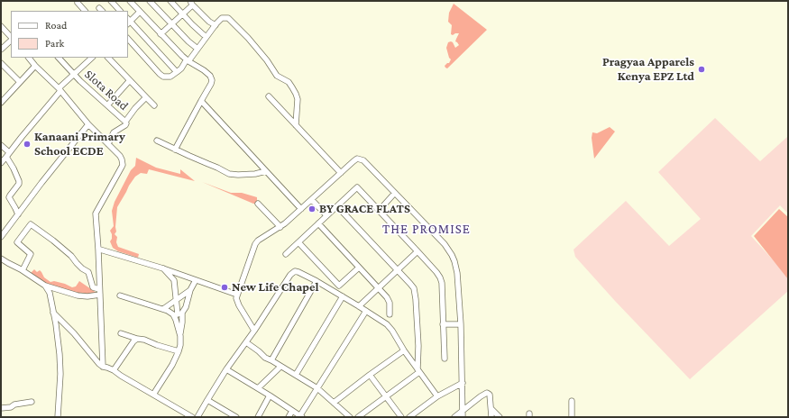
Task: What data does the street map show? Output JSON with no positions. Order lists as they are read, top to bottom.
{
  "streets": {
    "street": ["Slota Road"]
  },
  "districts": ["THE PROMISE"],
  "places": [
    "Pragyaa Apparels Kenya EPZ Ltd",
    "Kanaani Primary School ECDE",
    "BY GRACE FLATS",
    "New Life Chapel"
  ],
  "legend": ["Road", "Park"]
}
